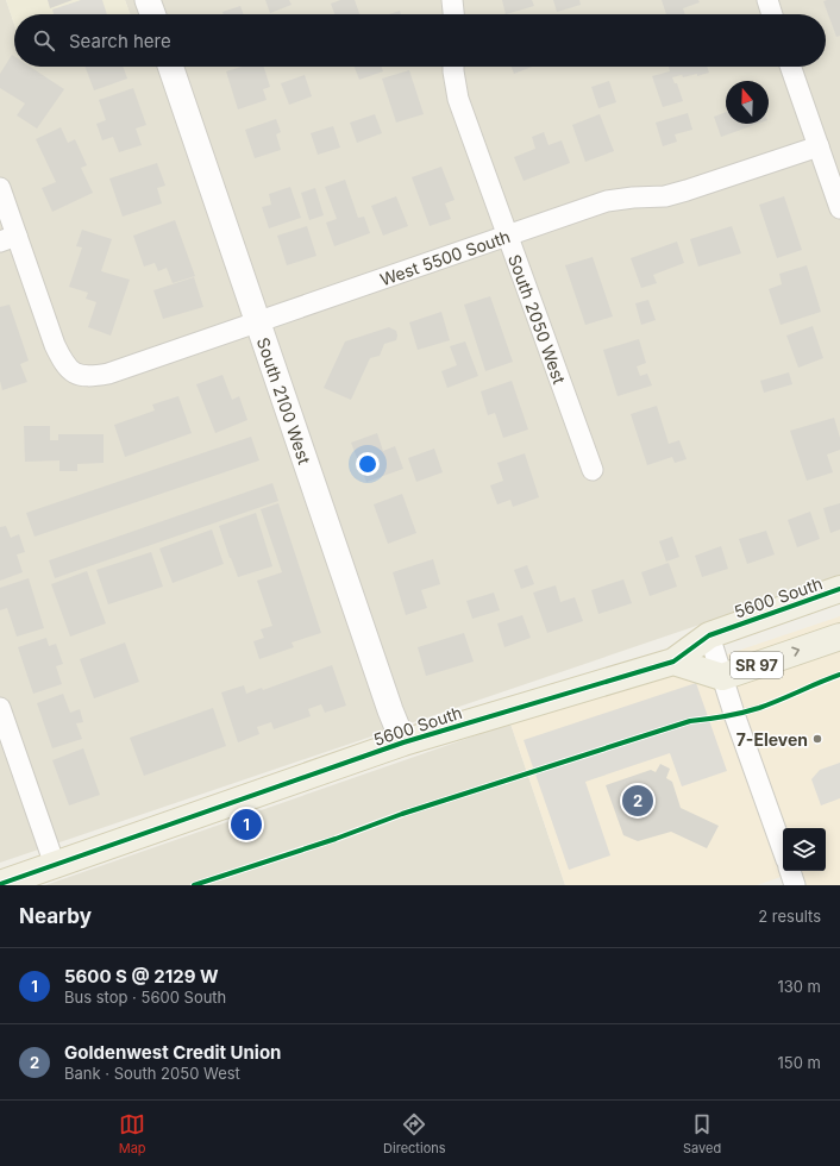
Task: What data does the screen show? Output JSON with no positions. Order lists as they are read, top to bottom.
{
  "streets": {
    "main road": ["5600 South", "SR 97"],
    "street": ["West 5500 South", "South 2050 West", "South 2100 West"]
  },
  "crossings": [
    ["West 5500 South", "South 2050 West"],
    ["West 5500 South", "South 2100 West"],
    ["South 2100 West", "5600 South"],
    ["5600 South", "SR 97"]
  ],
  "places": ["7-Eleven"],
  "north": "top",
  "page": {
    "search": "Search here",
    "pins": ["2", "1"],
    "heading": ["Nearby", "2 results"],
    "list": [
      {
        "mark": "1",
        "name": "5600 S @ 2129 W",
        "note": "Bus stop · 5600 South",
        "value": "130 m"
      },
      {
        "mark": "2",
        "name": "Goldenwest Credit Union",
        "note": "Bank · South 2050 West",
        "value": "150 m"
      }
    ],
    "nav": ["Map", "Directions", "Saved"]
  }
}
